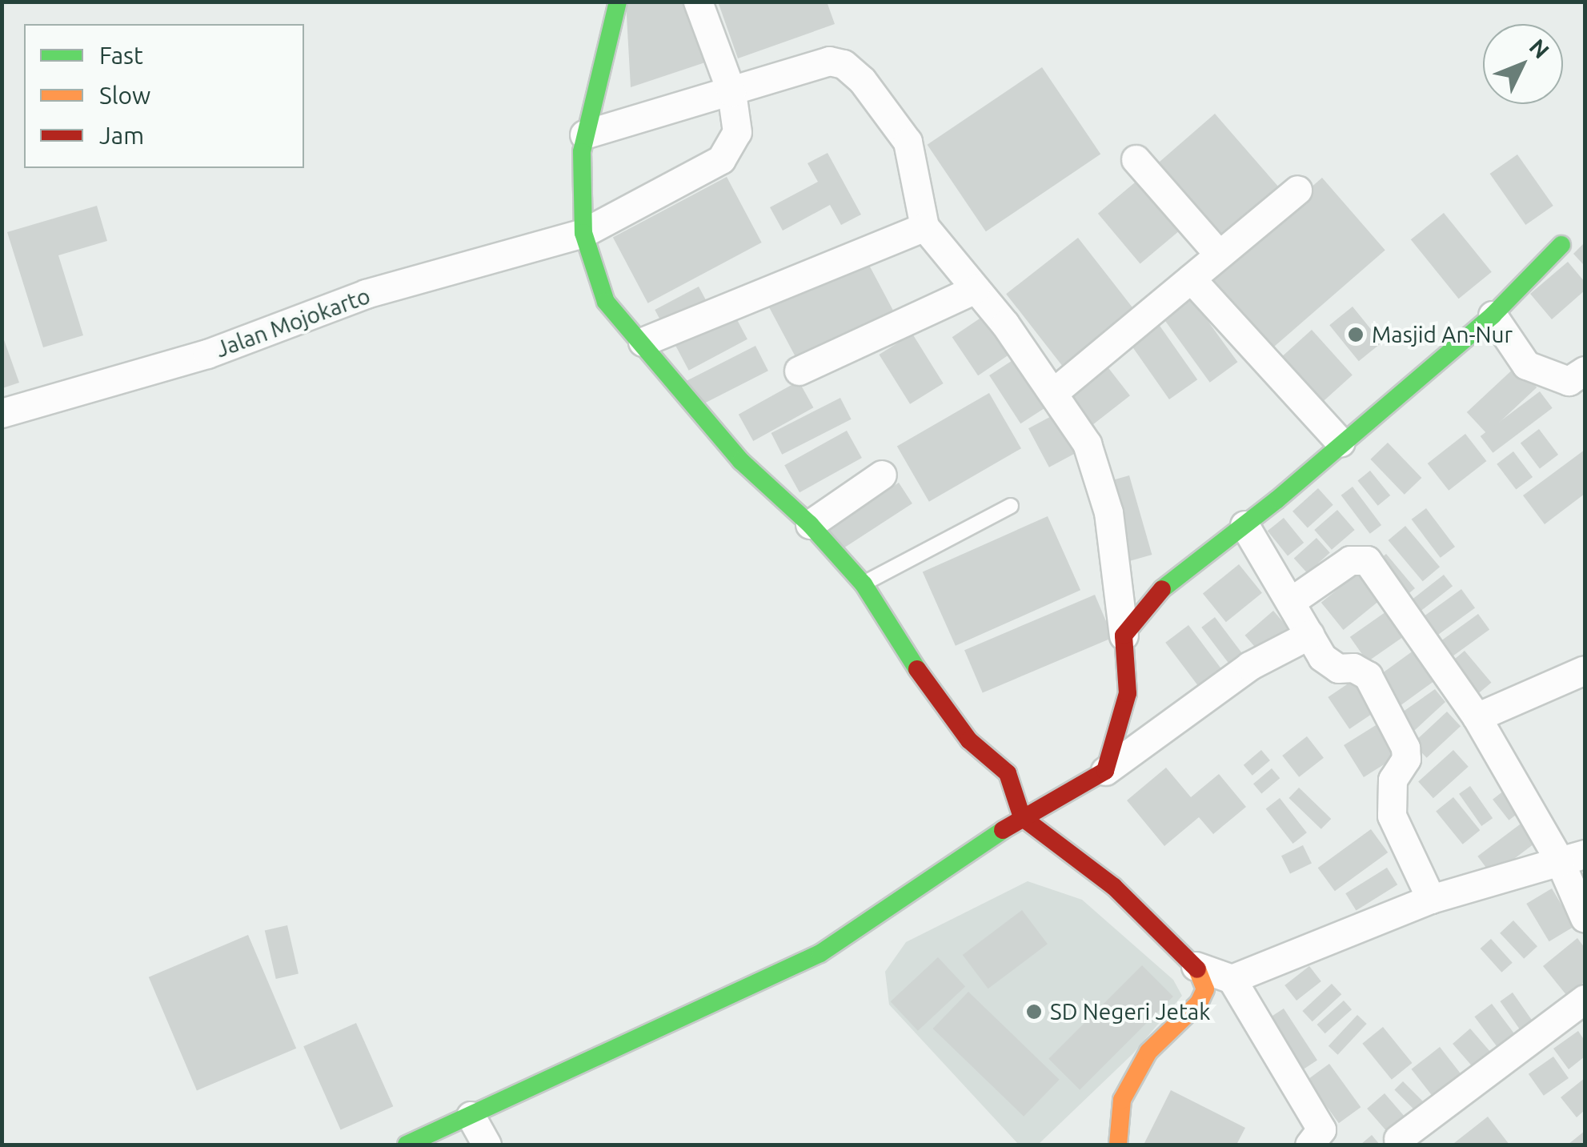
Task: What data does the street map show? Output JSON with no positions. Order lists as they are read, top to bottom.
{
  "streets": {
    "street": ["Jalan Mojokarto"]
  },
  "places": ["Masjid An-Nur", "SD Negeri Jetak"],
  "legend": ["Fast", "Slow", "Jam"],
  "north": "top right"
}
